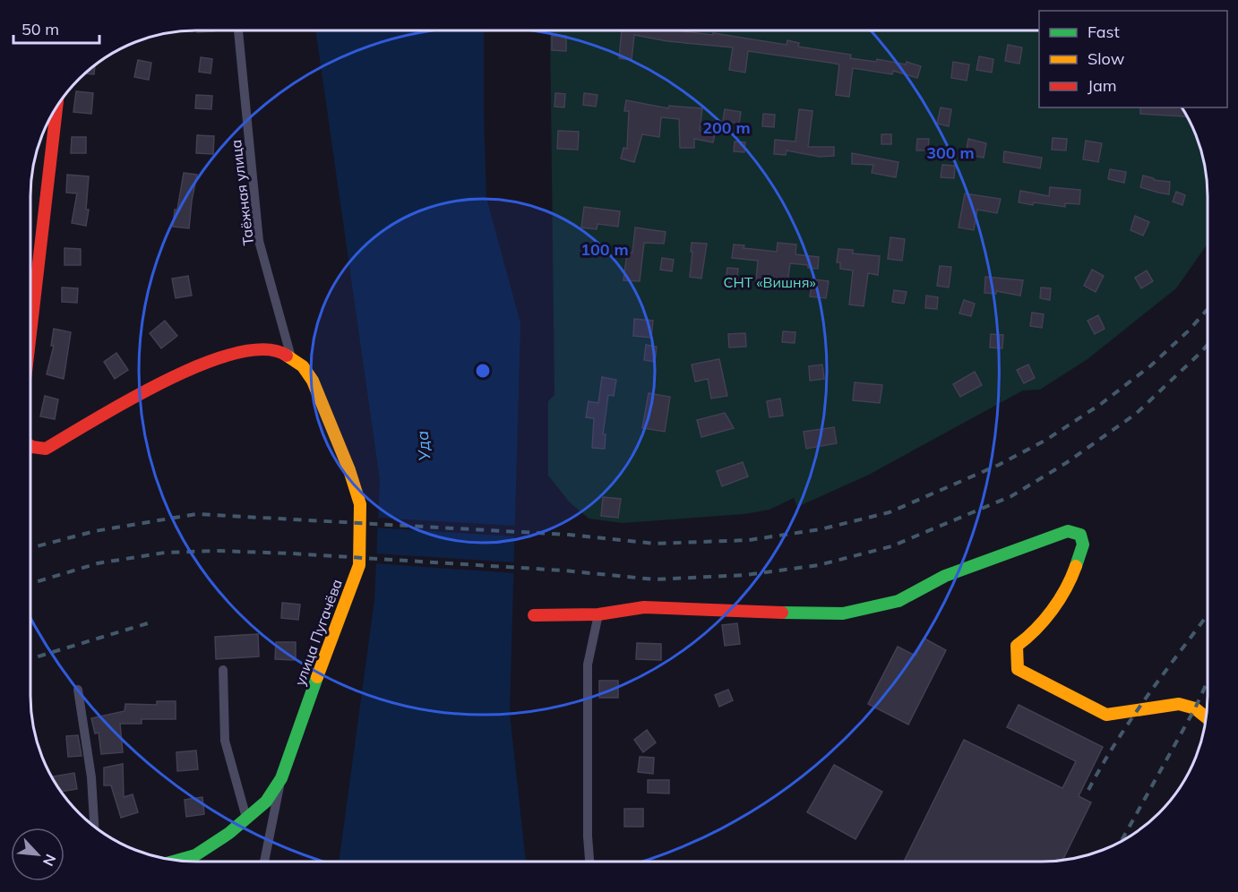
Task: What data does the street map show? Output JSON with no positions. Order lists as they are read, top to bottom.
{
  "streets": {
    "street": ["Таёжная улица", "улица Пугачёва"]
  },
  "crossings": [
    ["Таёжная улица", "улица Пугачёва"]
  ],
  "water": ["Уда"],
  "parks": ["СНТ «Вишня»"],
  "legend": ["Fast", "Slow", "Jam"],
  "scale_bar": "50 m",
  "north": "bottom right",
  "rings": ["200 m", "300 m", "100 m"]
}
